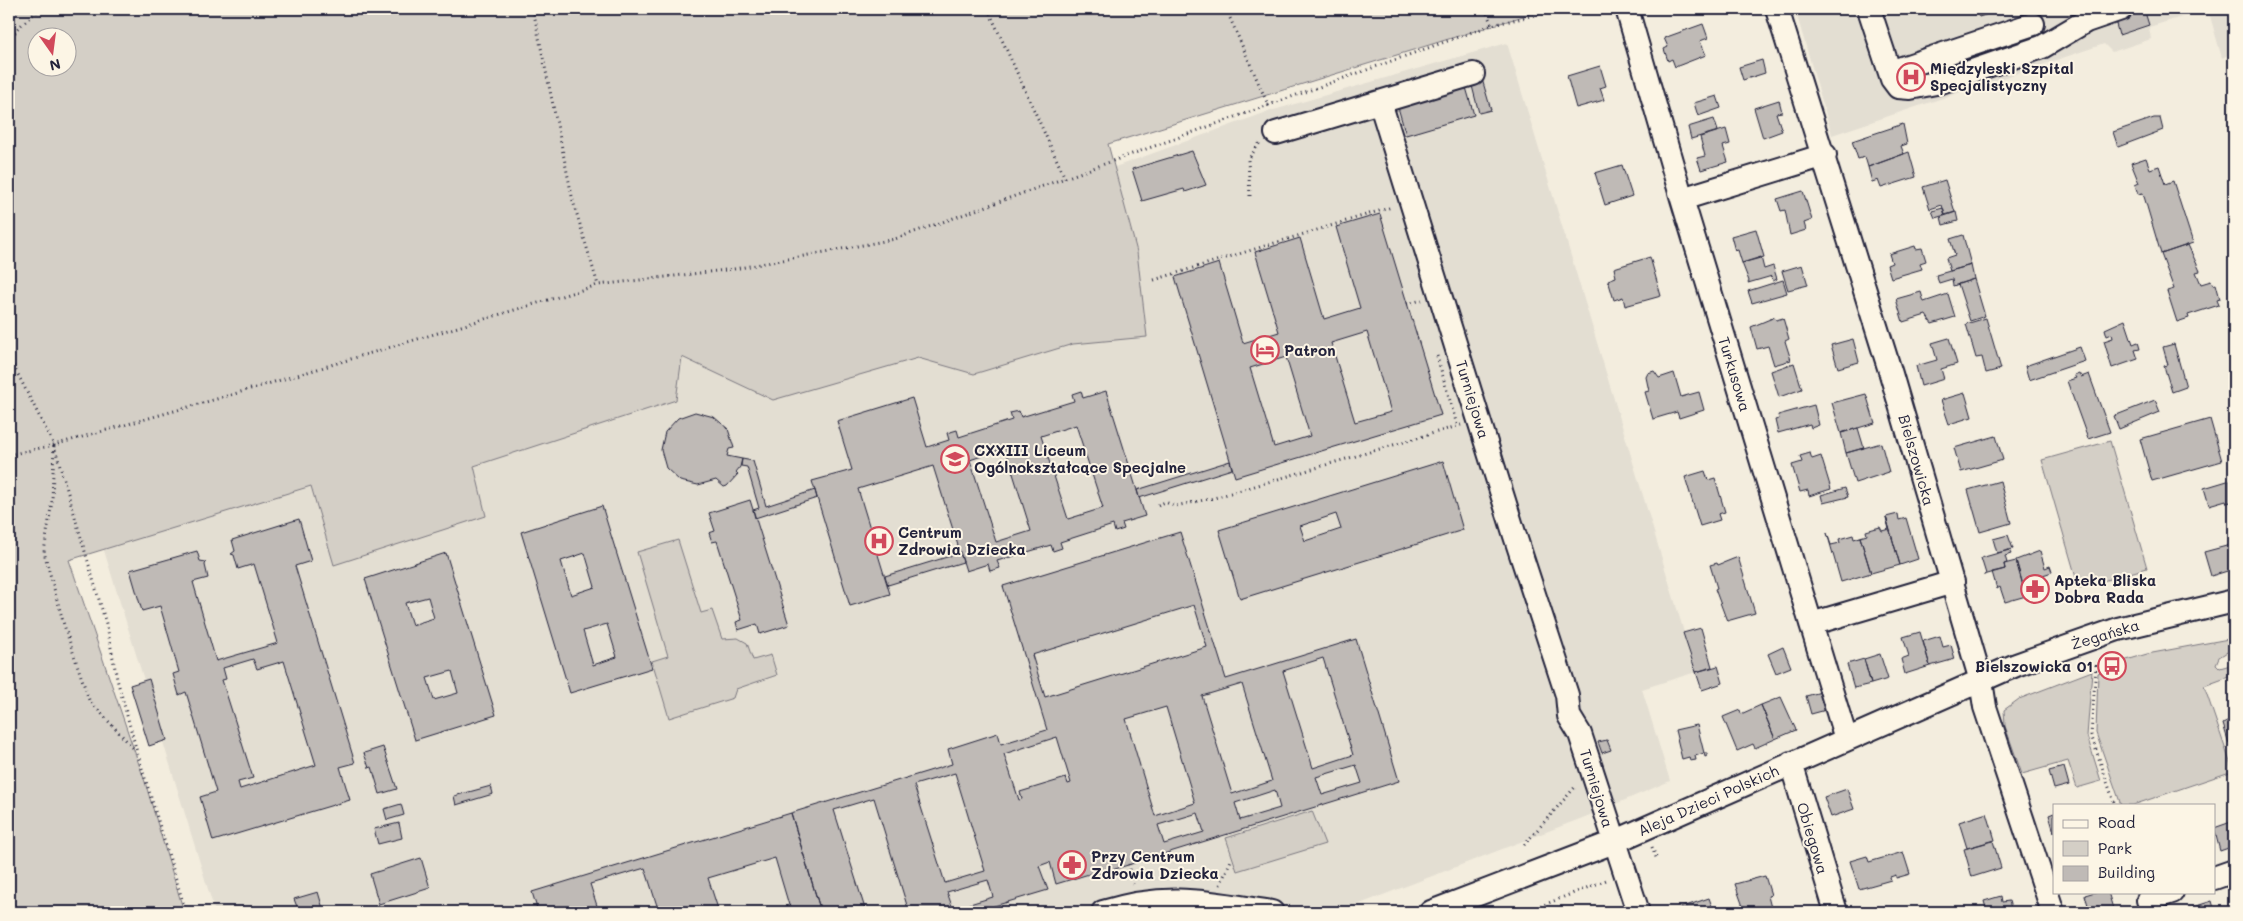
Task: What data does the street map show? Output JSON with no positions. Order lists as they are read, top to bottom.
{
  "streets": {
    "street": [
      "Turkusowa",
      "Turniejowa",
      "Bielszowicka",
      "Żegańska",
      "Aleja Dzieci Polskich",
      "Obiegowa"
    ]
  },
  "crossings": [
    ["Turkusowa", "Aleja Dzieci Polskich"],
    ["Turniejowa", "Aleja Dzieci Polskich"],
    ["Bielszowicka", "Żegańska"],
    ["Bielszowicka", "Aleja Dzieci Polskich"],
    ["Żegańska", "Aleja Dzieci Polskich"],
    ["Aleja Dzieci Polskich", "Obiegowa"]
  ],
  "places": {
    "hospital": ["Międzyleski Szpital Specjalistyczny", "Centrum Zdrowia Dziecka"],
    "hotel": ["Patron"],
    "school or university": ["CXXIII Liceum Ogólnokształcące Specjalne"],
    "pharmacy": ["Apteka Bliska Dobra Rada", "Przy Centrum Zdrowia Dziecka"],
    "bus stop": ["Bielszowicka 01"]
  },
  "legend": ["Road", "Park", "Building"],
  "north": "bottom"
}
